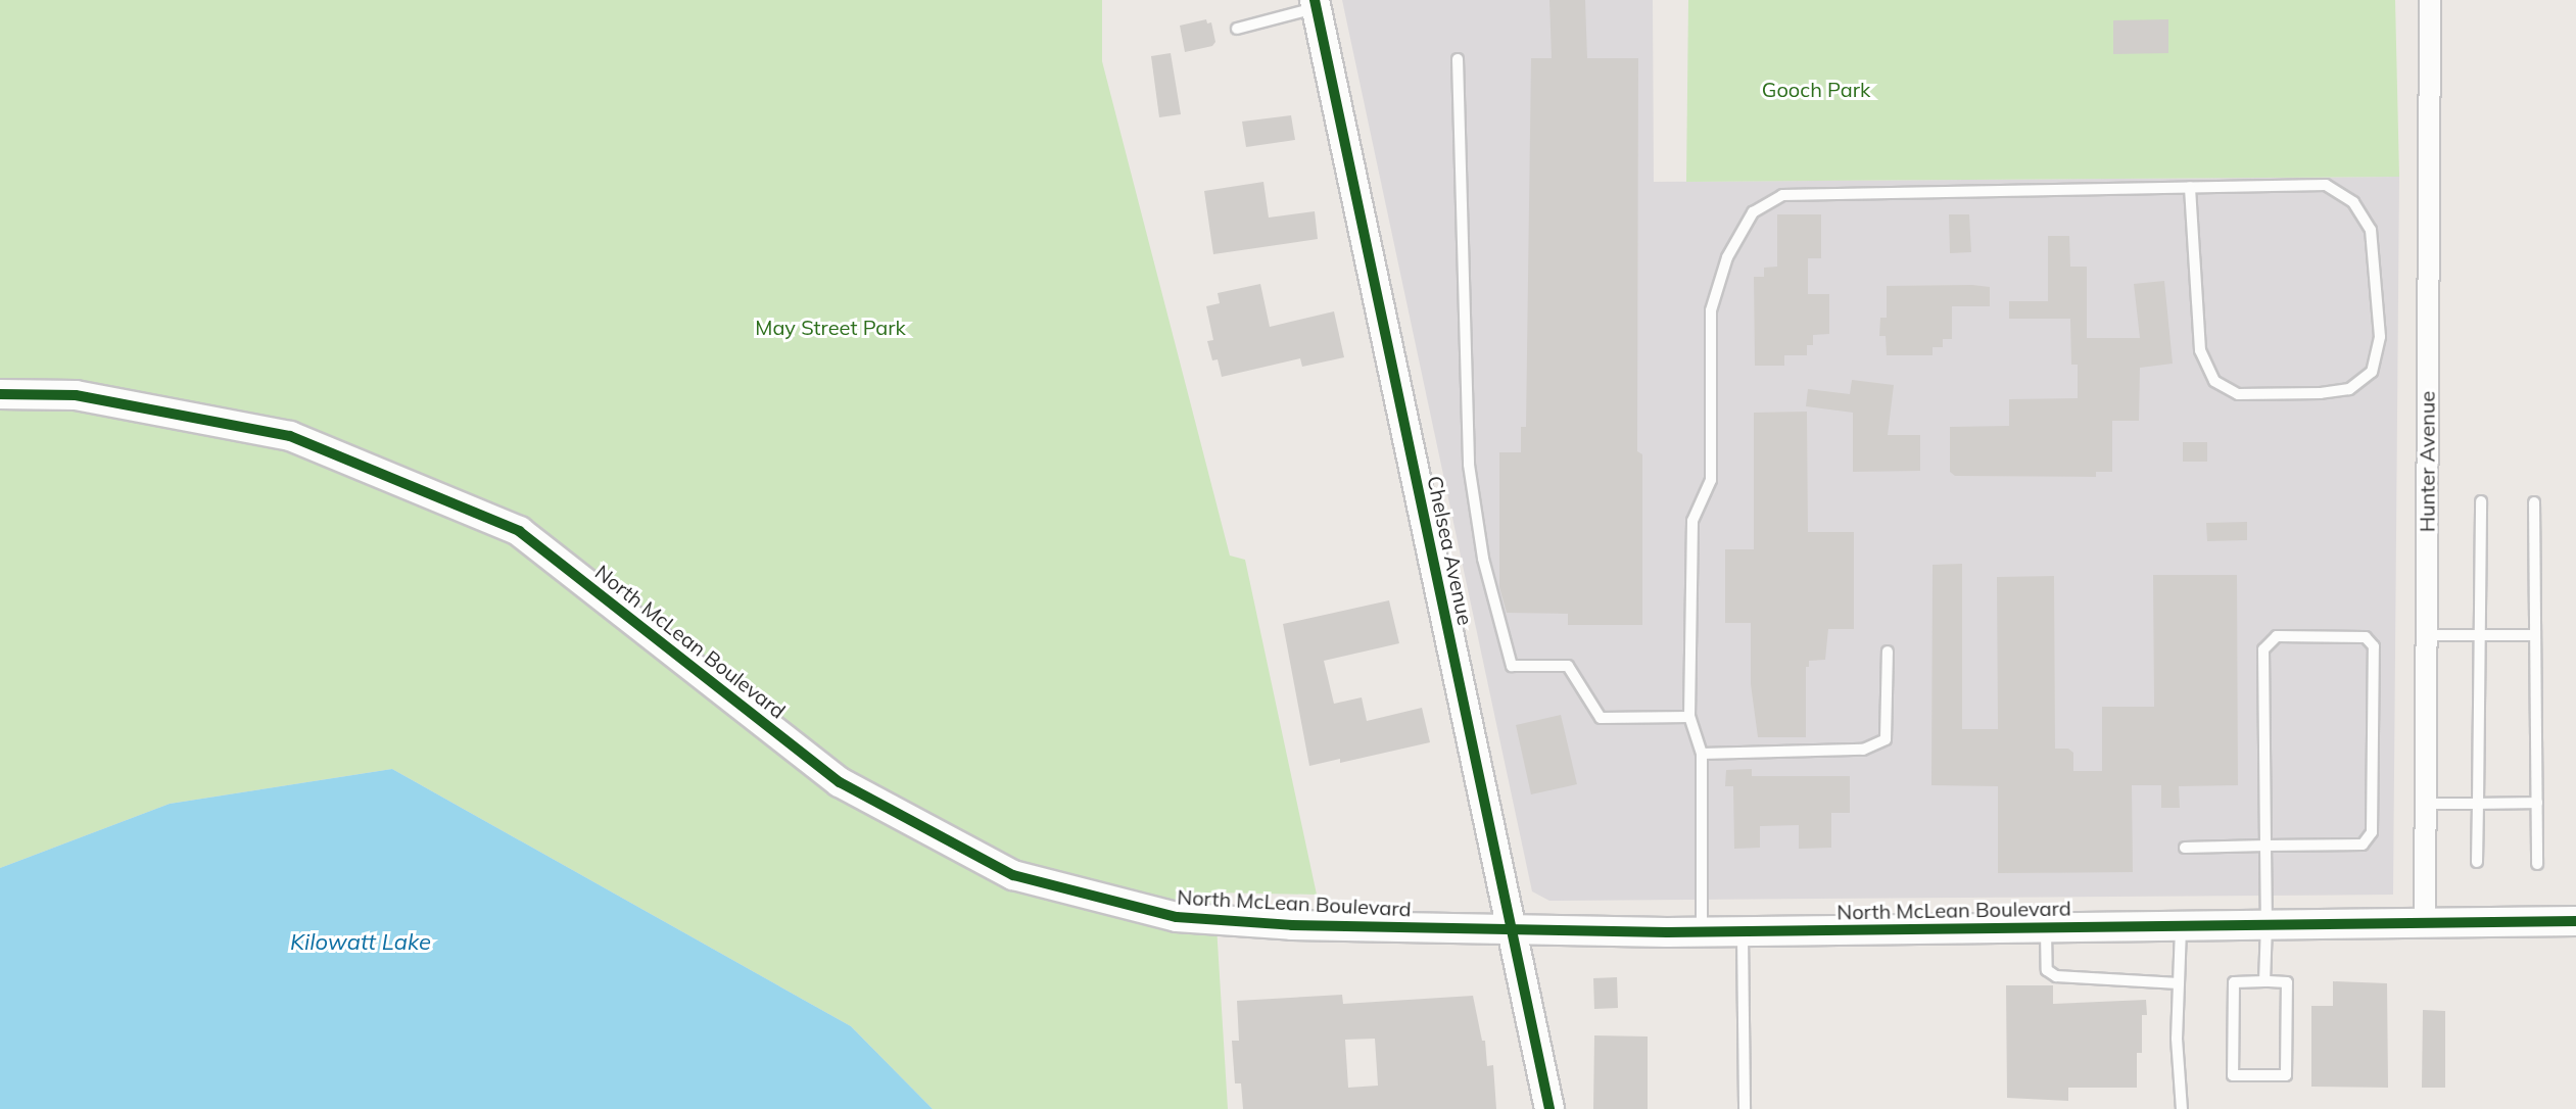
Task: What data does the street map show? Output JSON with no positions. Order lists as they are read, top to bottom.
{
  "streets": {
    "main road": ["Chelsea Avenue", "North McLean Boulevard"],
    "street": ["Hunter Avenue"]
  },
  "crossings": [
    ["Hunter Avenue", "North McLean Boulevard"],
    ["Chelsea Avenue", "North McLean Boulevard"]
  ],
  "water": ["Kilowatt Lake"],
  "parks": ["Gooch Park", "May Street Park"]
}
